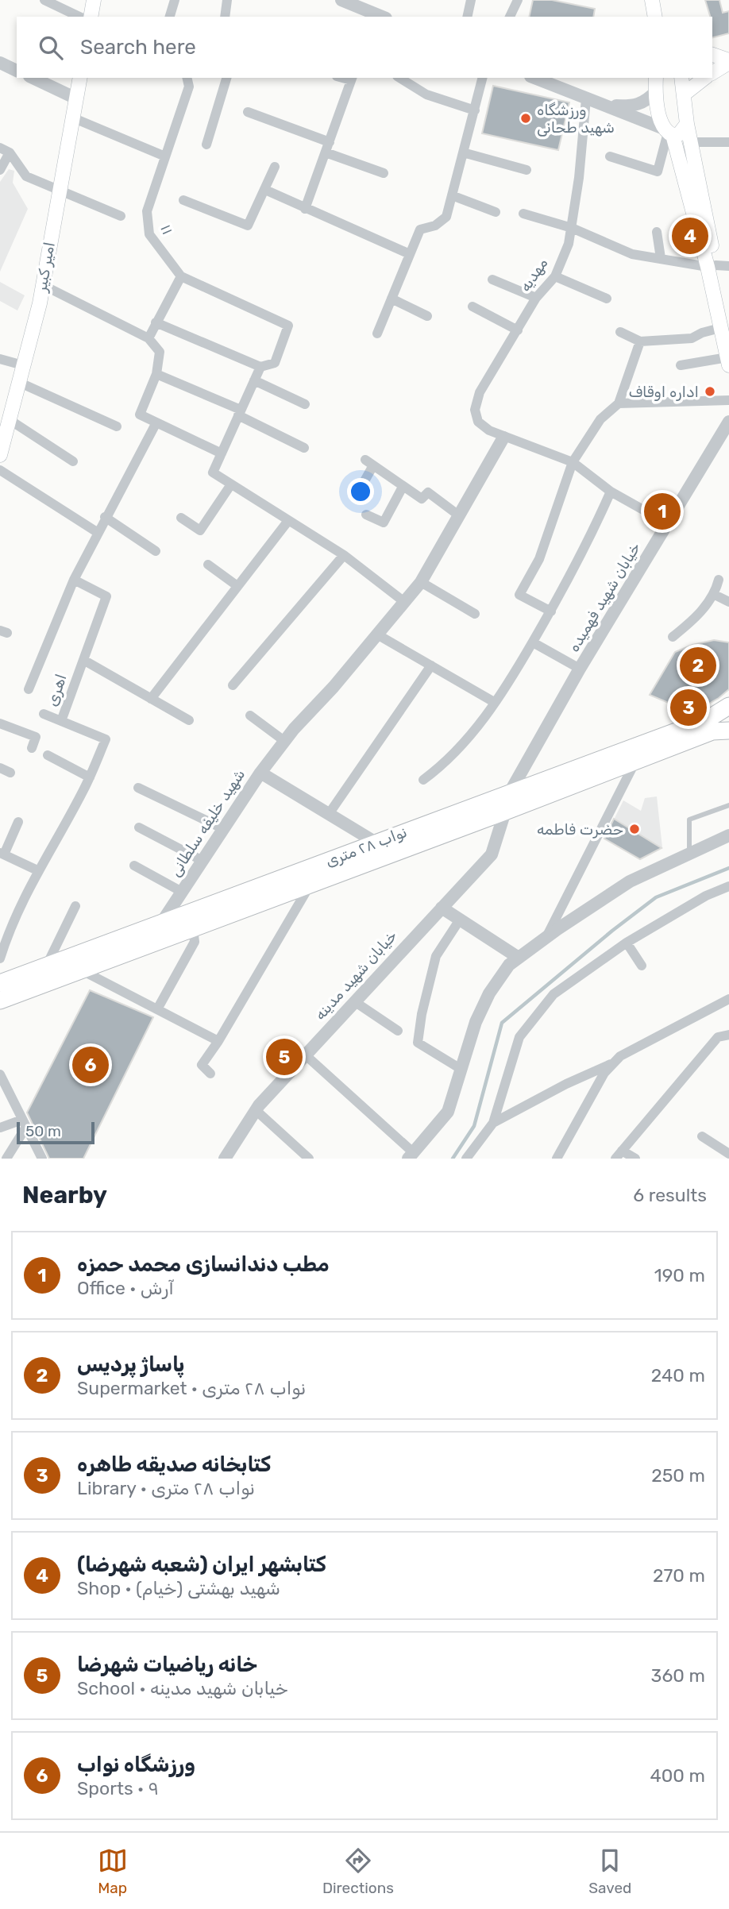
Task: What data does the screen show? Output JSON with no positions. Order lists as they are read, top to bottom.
{
  "streets": {
    "main road": ["امیر کبیر", "نواب ۲۸ متری"],
    "street": [
      "۱۱",
      "مهدیه",
      "خیابان شهید فهمیده",
      "اهری",
      "شهید خلیفه سلطانی",
      "خیابان شهید مدینه"
    ]
  },
  "crossings": [
    ["خیابان شهید فهمیده", "نواب ۲۸ متری"],
    ["شهید خلیفه سلطانی", "نواب ۲۸ متری"],
    ["نواب ۲۸ متری", "خیابان شهید مدینه"]
  ],
  "places": ["ورزشگاه شهید طحانی", "اداره اوقاف", "حضرت فاطمه"],
  "scale_bar": "50 m",
  "page": {
    "search": "Search here",
    "pins": [
      "4",
      "1",
      "2",
      "3",
      "5",
      "6"
    ],
    "scale": "50 m",
    "heading": ["Nearby", "6 results"],
    "list": [
      {
        "mark": "1",
        "name": "مطب دندانسازی محمد حمزه",
        "note": "Office · آرش",
        "value": "190 m"
      },
      {
        "mark": "2",
        "name": "پاساژ پردیس",
        "note": "Supermarket · نواب ۲۸ متری",
        "value": "240 m"
      },
      {
        "mark": "3",
        "name": "کتابخانه صدیقه طاهره",
        "note": "Library · نواب ۲۸ متری",
        "value": "250 m"
      },
      {
        "mark": "4",
        "name": "کتابشهر ایران (شعبه شهرضا)",
        "note": "Shop · شهید بهشتی (خیام)",
        "value": "270 m"
      },
      {
        "mark": "5",
        "name": "خانه ریاضیات شهرضا",
        "note": "School · خیابان شهید مدینه",
        "value": "360 m"
      },
      {
        "mark": "6",
        "name": "ورزشگاه نواب",
        "note": "Sports · ۹",
        "value": "400 m"
      }
    ],
    "nav": ["Map", "Directions", "Saved"]
  }
}
